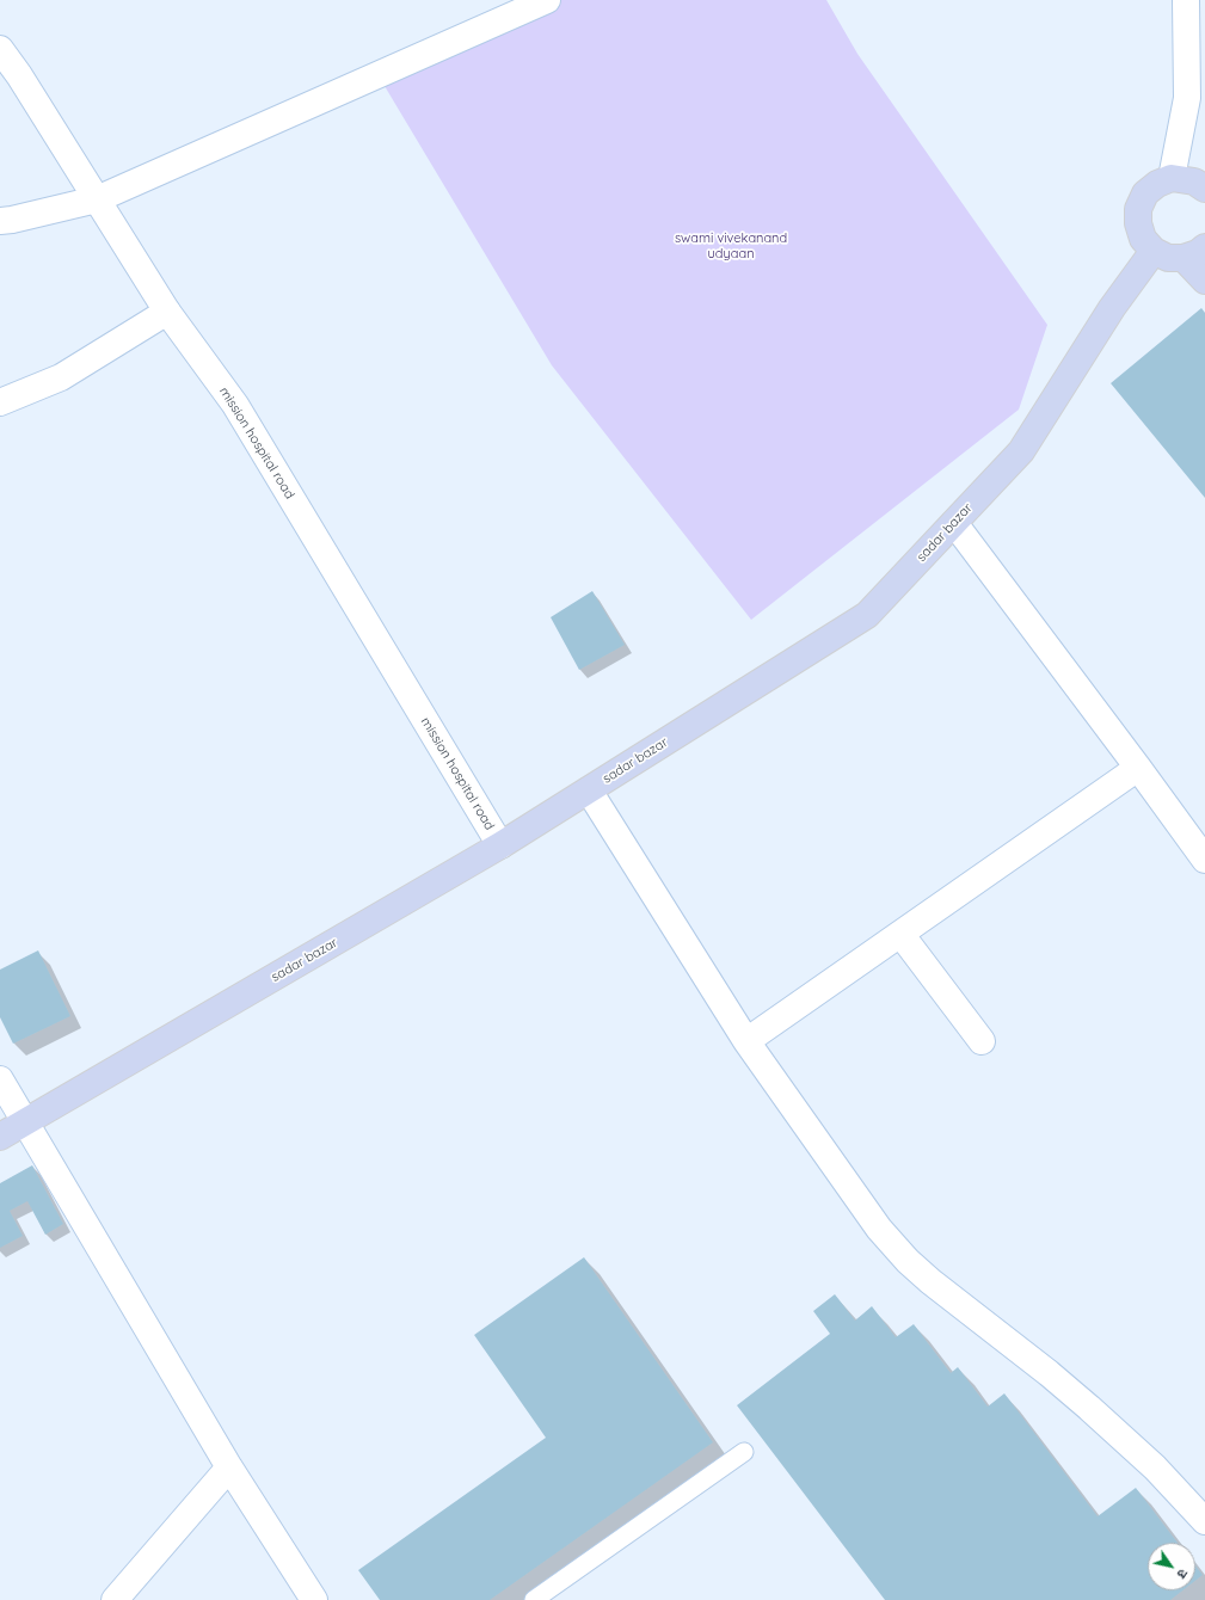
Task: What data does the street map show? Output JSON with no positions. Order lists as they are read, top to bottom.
{
  "streets": {
    "main road": ["sadar bazar"],
    "street": ["mission hospital road"]
  },
  "crossings": [
    ["mission hospital road", "sadar bazar"]
  ],
  "parks": ["swami vivekanand udyaan"],
  "north": "bottom right"
}
